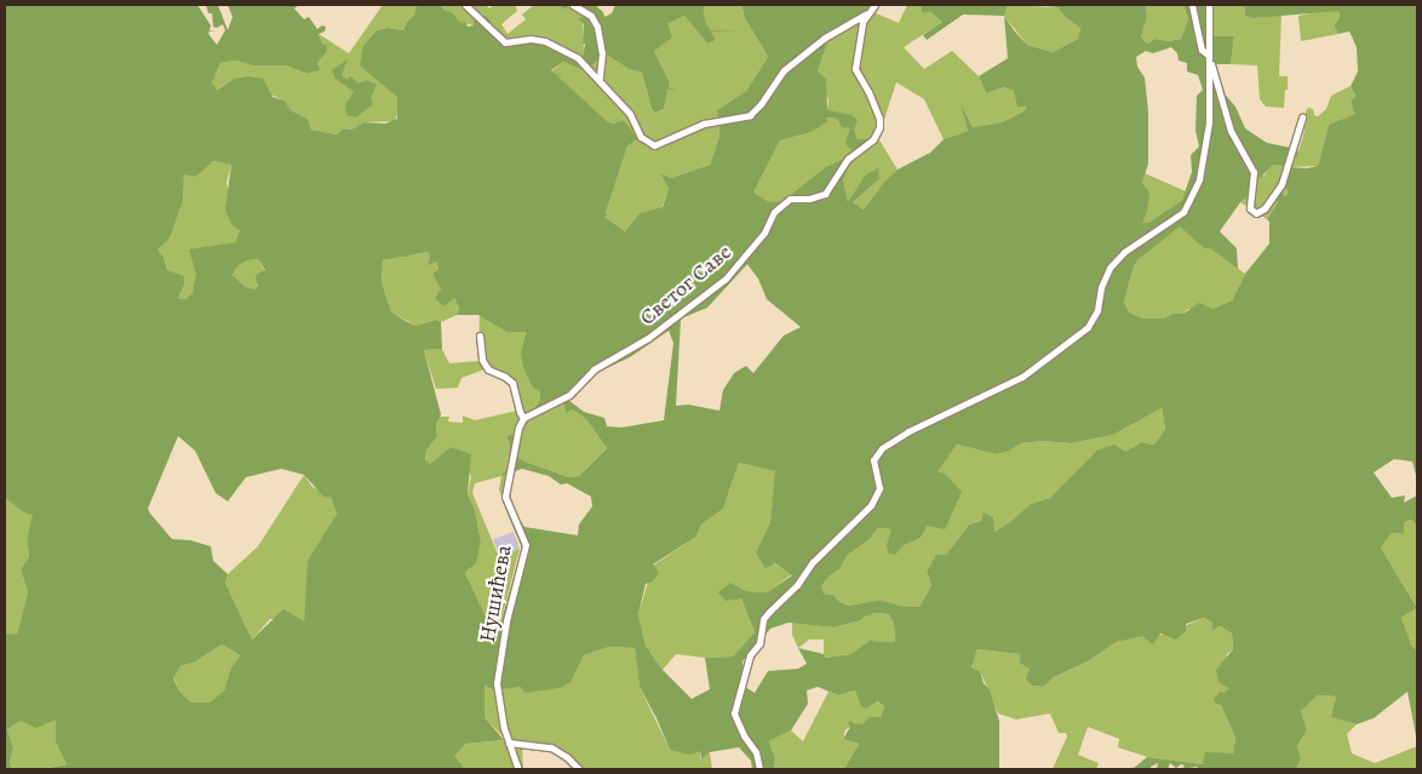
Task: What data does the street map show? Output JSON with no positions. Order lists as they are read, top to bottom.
{
  "streets": {
    "street": ["Светог Саве", "Нушићева"]
  },
  "crossings": [
    ["Светог Саве", "Нушићева"]
  ]
}
